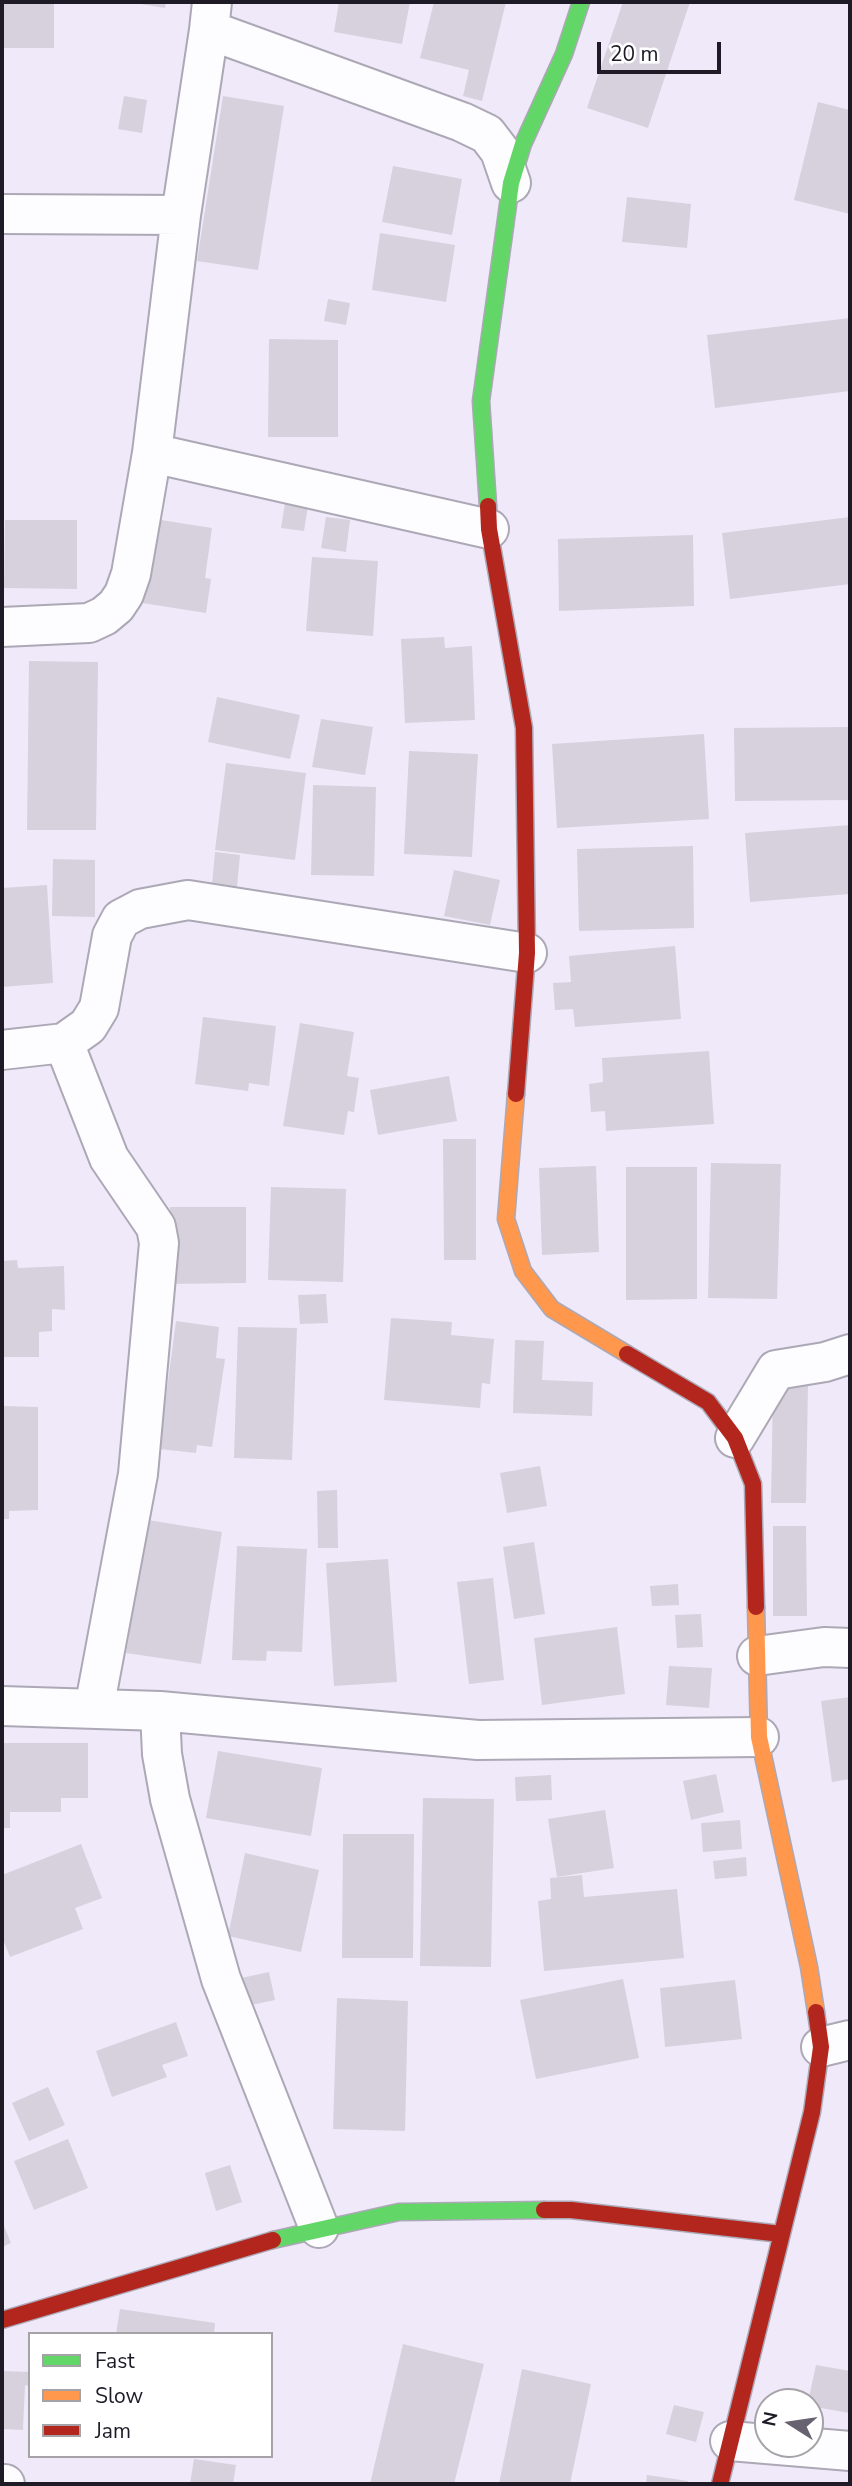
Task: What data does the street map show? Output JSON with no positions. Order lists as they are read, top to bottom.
{
  "legend": ["Fast", "Slow", "Jam"],
  "scale_bar": "20 m",
  "north": "left"
}
